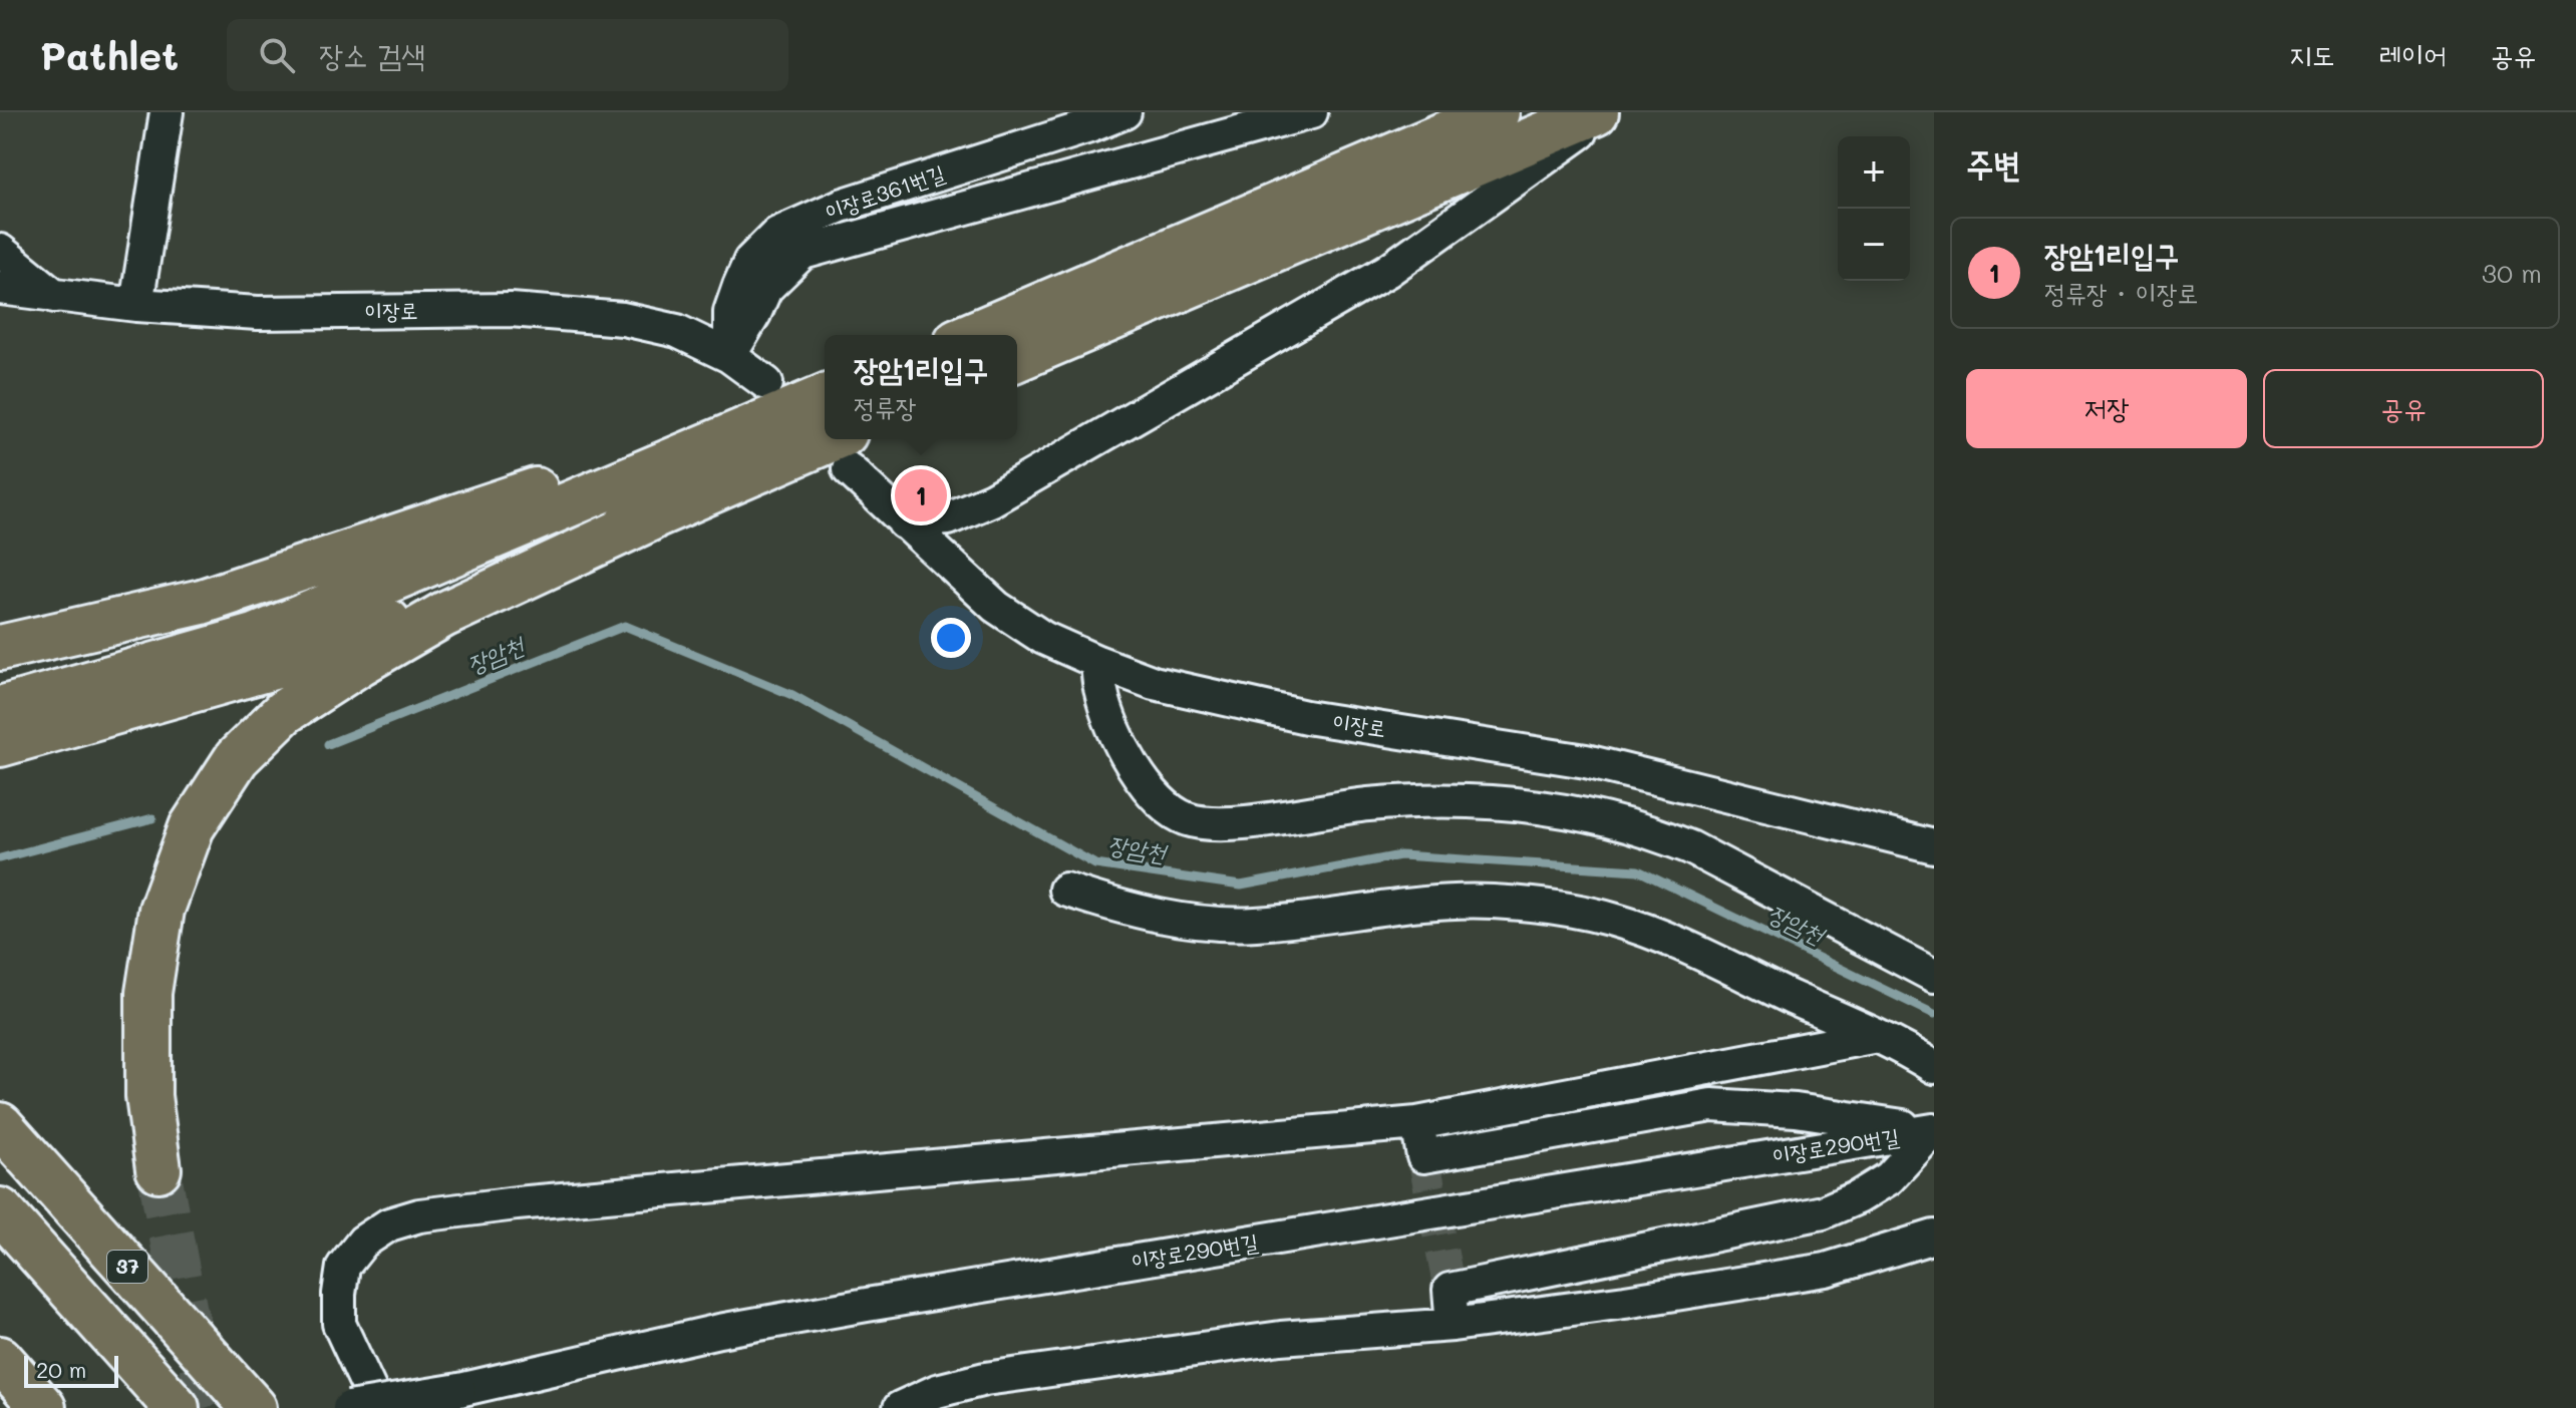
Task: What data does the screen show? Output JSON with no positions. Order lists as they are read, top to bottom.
{
  "streets": {
    "highway": ["37"],
    "street": ["이장로361번길", "이장로", "이장로290번길"]
  },
  "crossings": [
    ["이장로361번길", "이장로"]
  ],
  "water": ["장암천"],
  "scale_bar": "20 m",
  "page": {
    "header": "Pathlet",
    "search": "장소 검색",
    "nav": ["지도", "레이어", "공유"],
    "heading": "주변",
    "map_buttons": ["+", "−"],
    "list": [
      {
        "mark": "1",
        "name": "장암1리입구",
        "note": "정류장 · 이장로",
        "value": "30 m"
      }
    ],
    "popup": ["장암1리입구", "정류장"],
    "buttons": ["저장", "공유"],
    "pins": "1",
    "scale": "20 m"
  }
}
